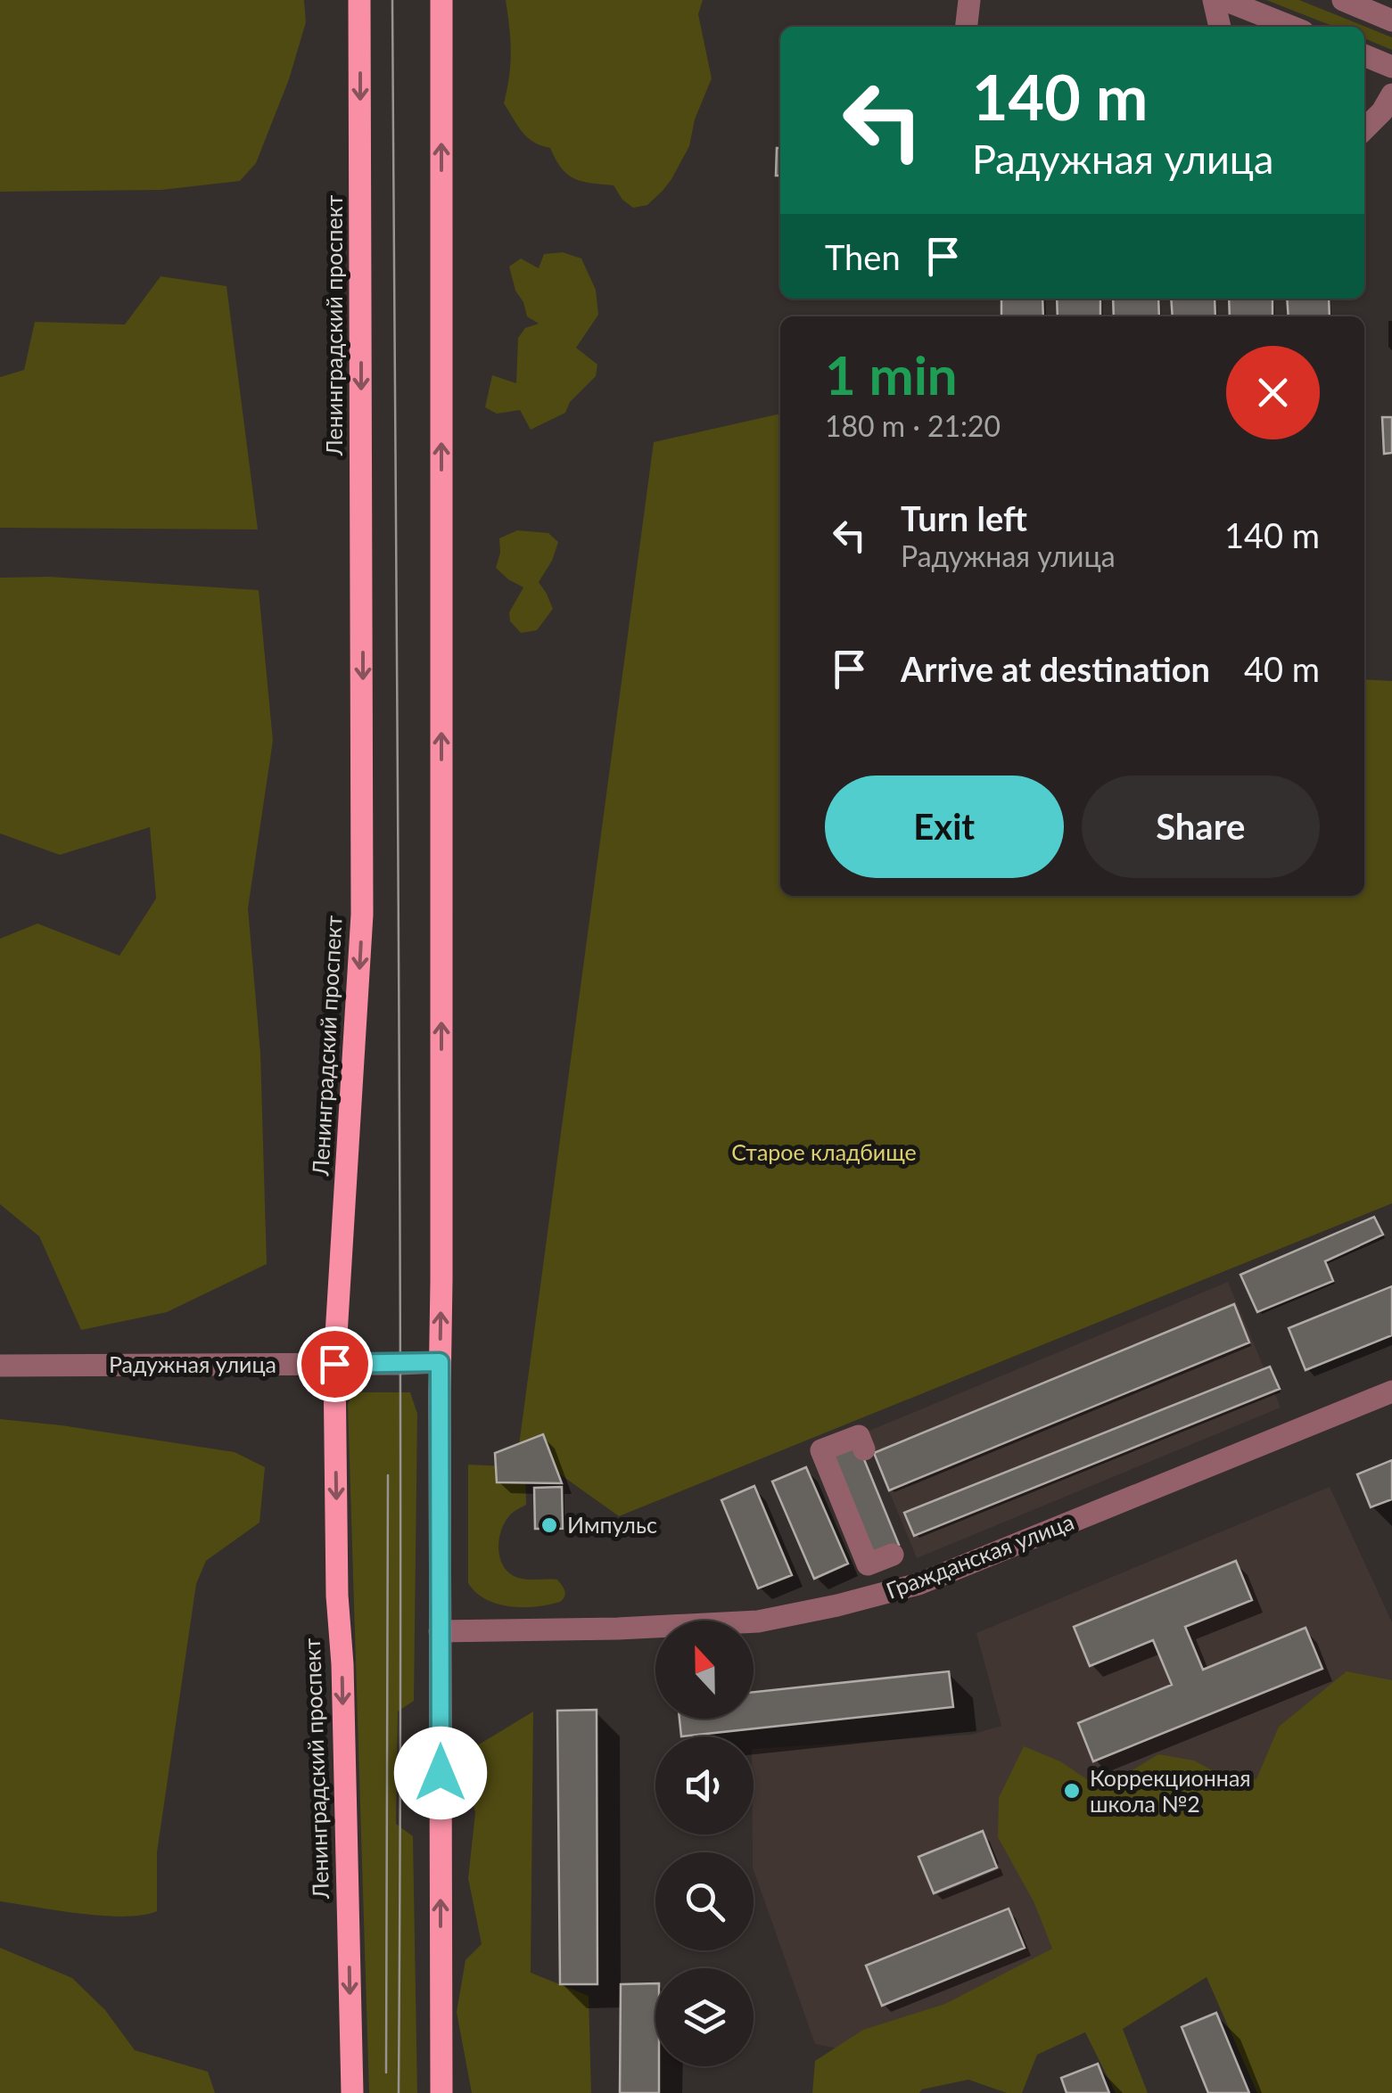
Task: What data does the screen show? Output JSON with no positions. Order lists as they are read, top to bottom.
{
  "streets": {
    "main road": ["Ленинградский проспект"],
    "street": ["Радужная улица", "Гражданская улица"]
  },
  "crossings": [
    ["Ленинградский проспект", "Радужная улица"]
  ],
  "parks": ["Старое кладбище"],
  "places": ["Импульс", "Коррекционная школа №2"],
  "north": "top",
  "page": {
    "turn": ["140 m", "Радужная улица"],
    "then": "Then",
    "heading": ["1 min", "180 m · 21:20"],
    "list": [
      {
        "name": "Turn left",
        "note": "Радужная улица",
        "value": "140 m"
      },
      {
        "name": "Arrive at destination",
        "value": "40 m"
      }
    ],
    "buttons": ["Exit", "Share"]
  }
}
